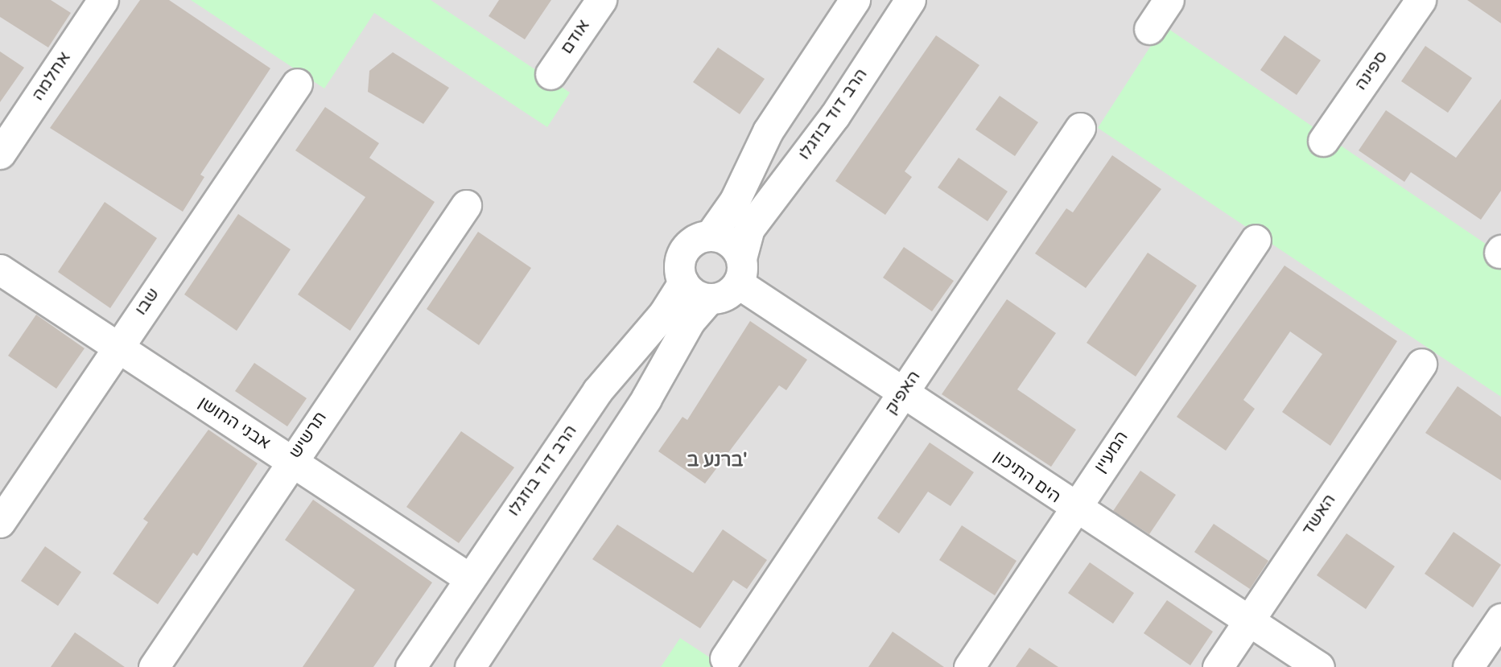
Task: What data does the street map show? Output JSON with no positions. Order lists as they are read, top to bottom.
{
  "streets": {
    "street": [
      "אודם",
      "ספינה",
      "אחלמה",
      "הרב דוד בוזגלו",
      "שבו",
      "האפיק",
      "אבני החושן",
      "תרשיש",
      "המעיין",
      "הים התיכון",
      "האשד"
    ]
  },
  "crossings": [
    ["הרב דוד בוזגלו", "אבני החושן"],
    ["הרב דוד בוזגלו", "הים התיכון"],
    ["שבו", "אבני החושן"],
    ["האפיק", "הים התיכון"],
    ["אבני החושן", "תרשיש"],
    ["המעיין", "הים התיכון"],
    ["הים התיכון", "האשד"]
  ],
  "districts": ["ברנע ב'"]
}
